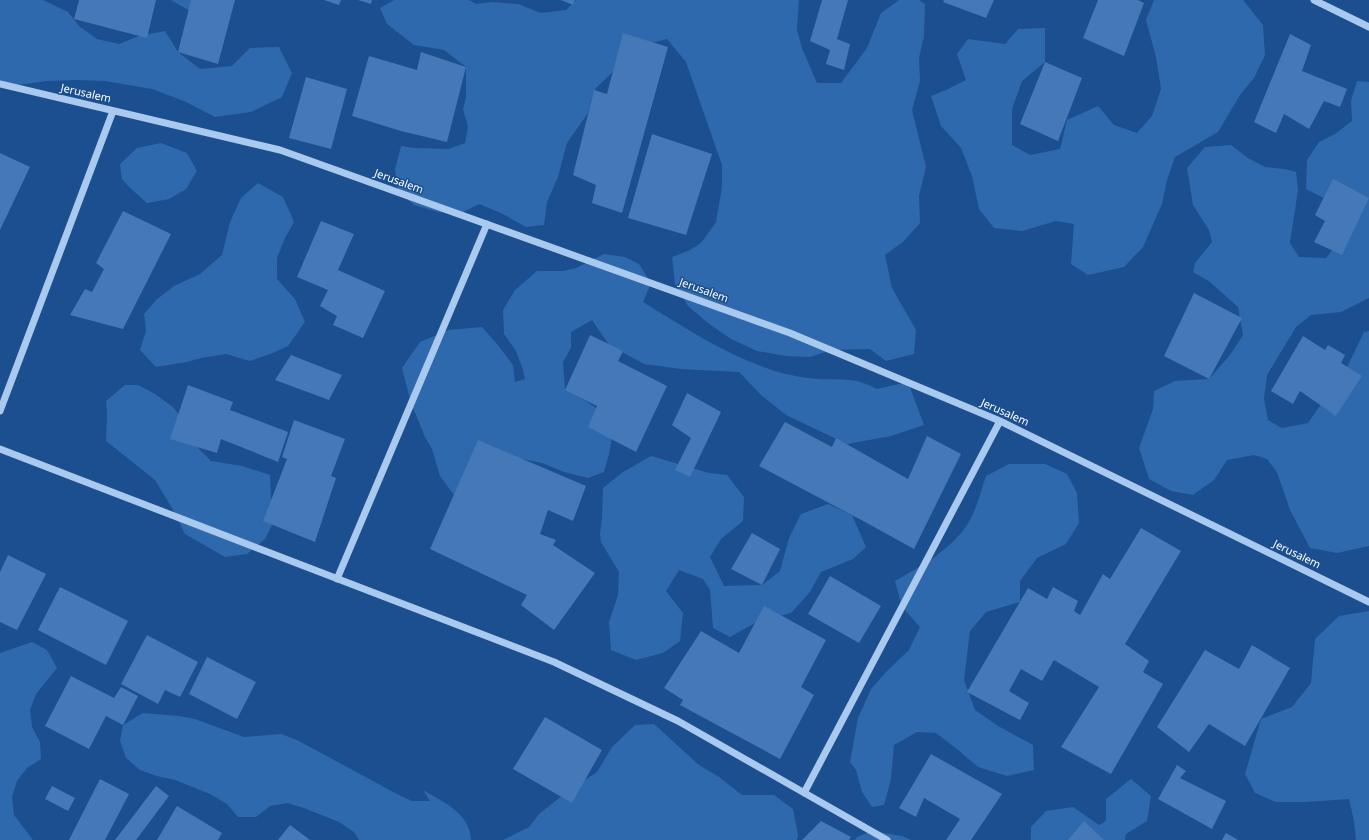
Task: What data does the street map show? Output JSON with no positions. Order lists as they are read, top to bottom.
{
  "streets": {
    "street": ["Jerusalem"]
  }
}
